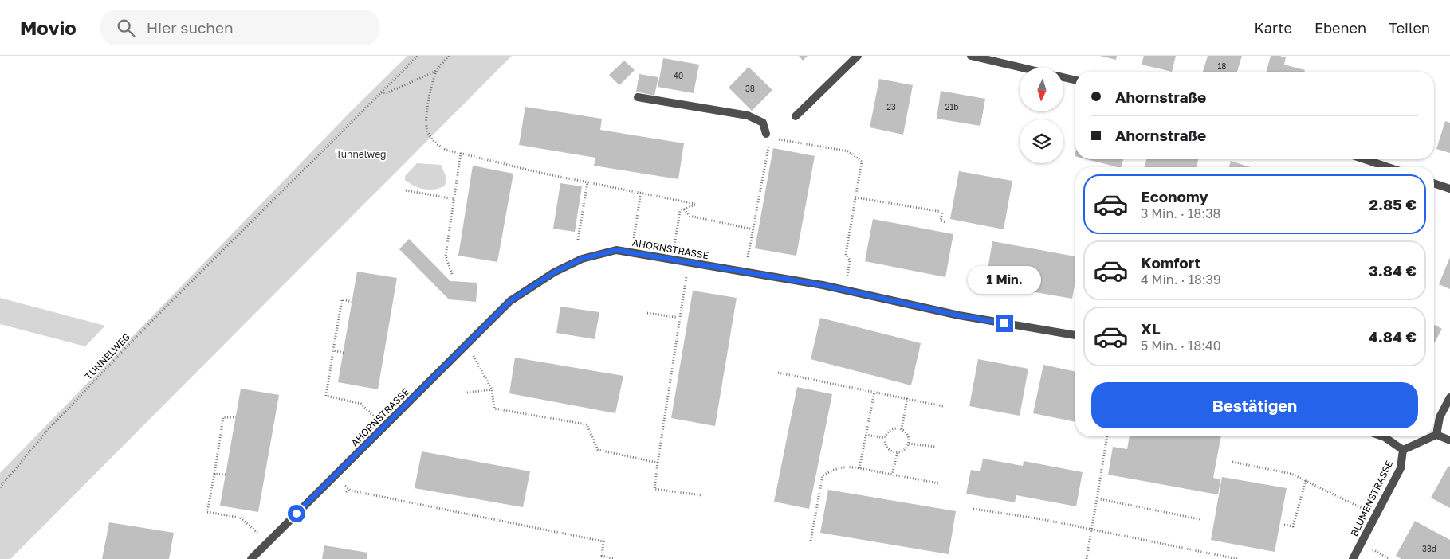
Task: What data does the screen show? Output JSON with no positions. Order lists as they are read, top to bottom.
{
  "streets": {
    "street": ["AHORNSTRASSE", "BLUMENSTRASSE"],
    "path": ["TUNNELWEG"]
  },
  "parks": ["Tunnelweg"],
  "house_numbers": [
    "18",
    "40",
    "38",
    "23",
    "21b",
    "33d"
  ],
  "north": "bottom",
  "page": {
    "header": "Movio",
    "search": "Hier suchen",
    "nav": ["Karte", "Ebenen", "Teilen"],
    "banner": ["Ahornstraße", "Ahornstraße"],
    "list": [
      {
        "name": "Economy",
        "note": "3 Min. · 18:38",
        "value": "2.85 €"
      },
      {
        "name": "Komfort",
        "note": "4 Min. · 18:39",
        "value": "3.84 €"
      },
      {
        "name": "XL",
        "note": "5 Min. · 18:40",
        "value": "4.84 €"
      }
    ],
    "bubble": "1 Min.",
    "buttons": "Bestätigen"
  }
}
